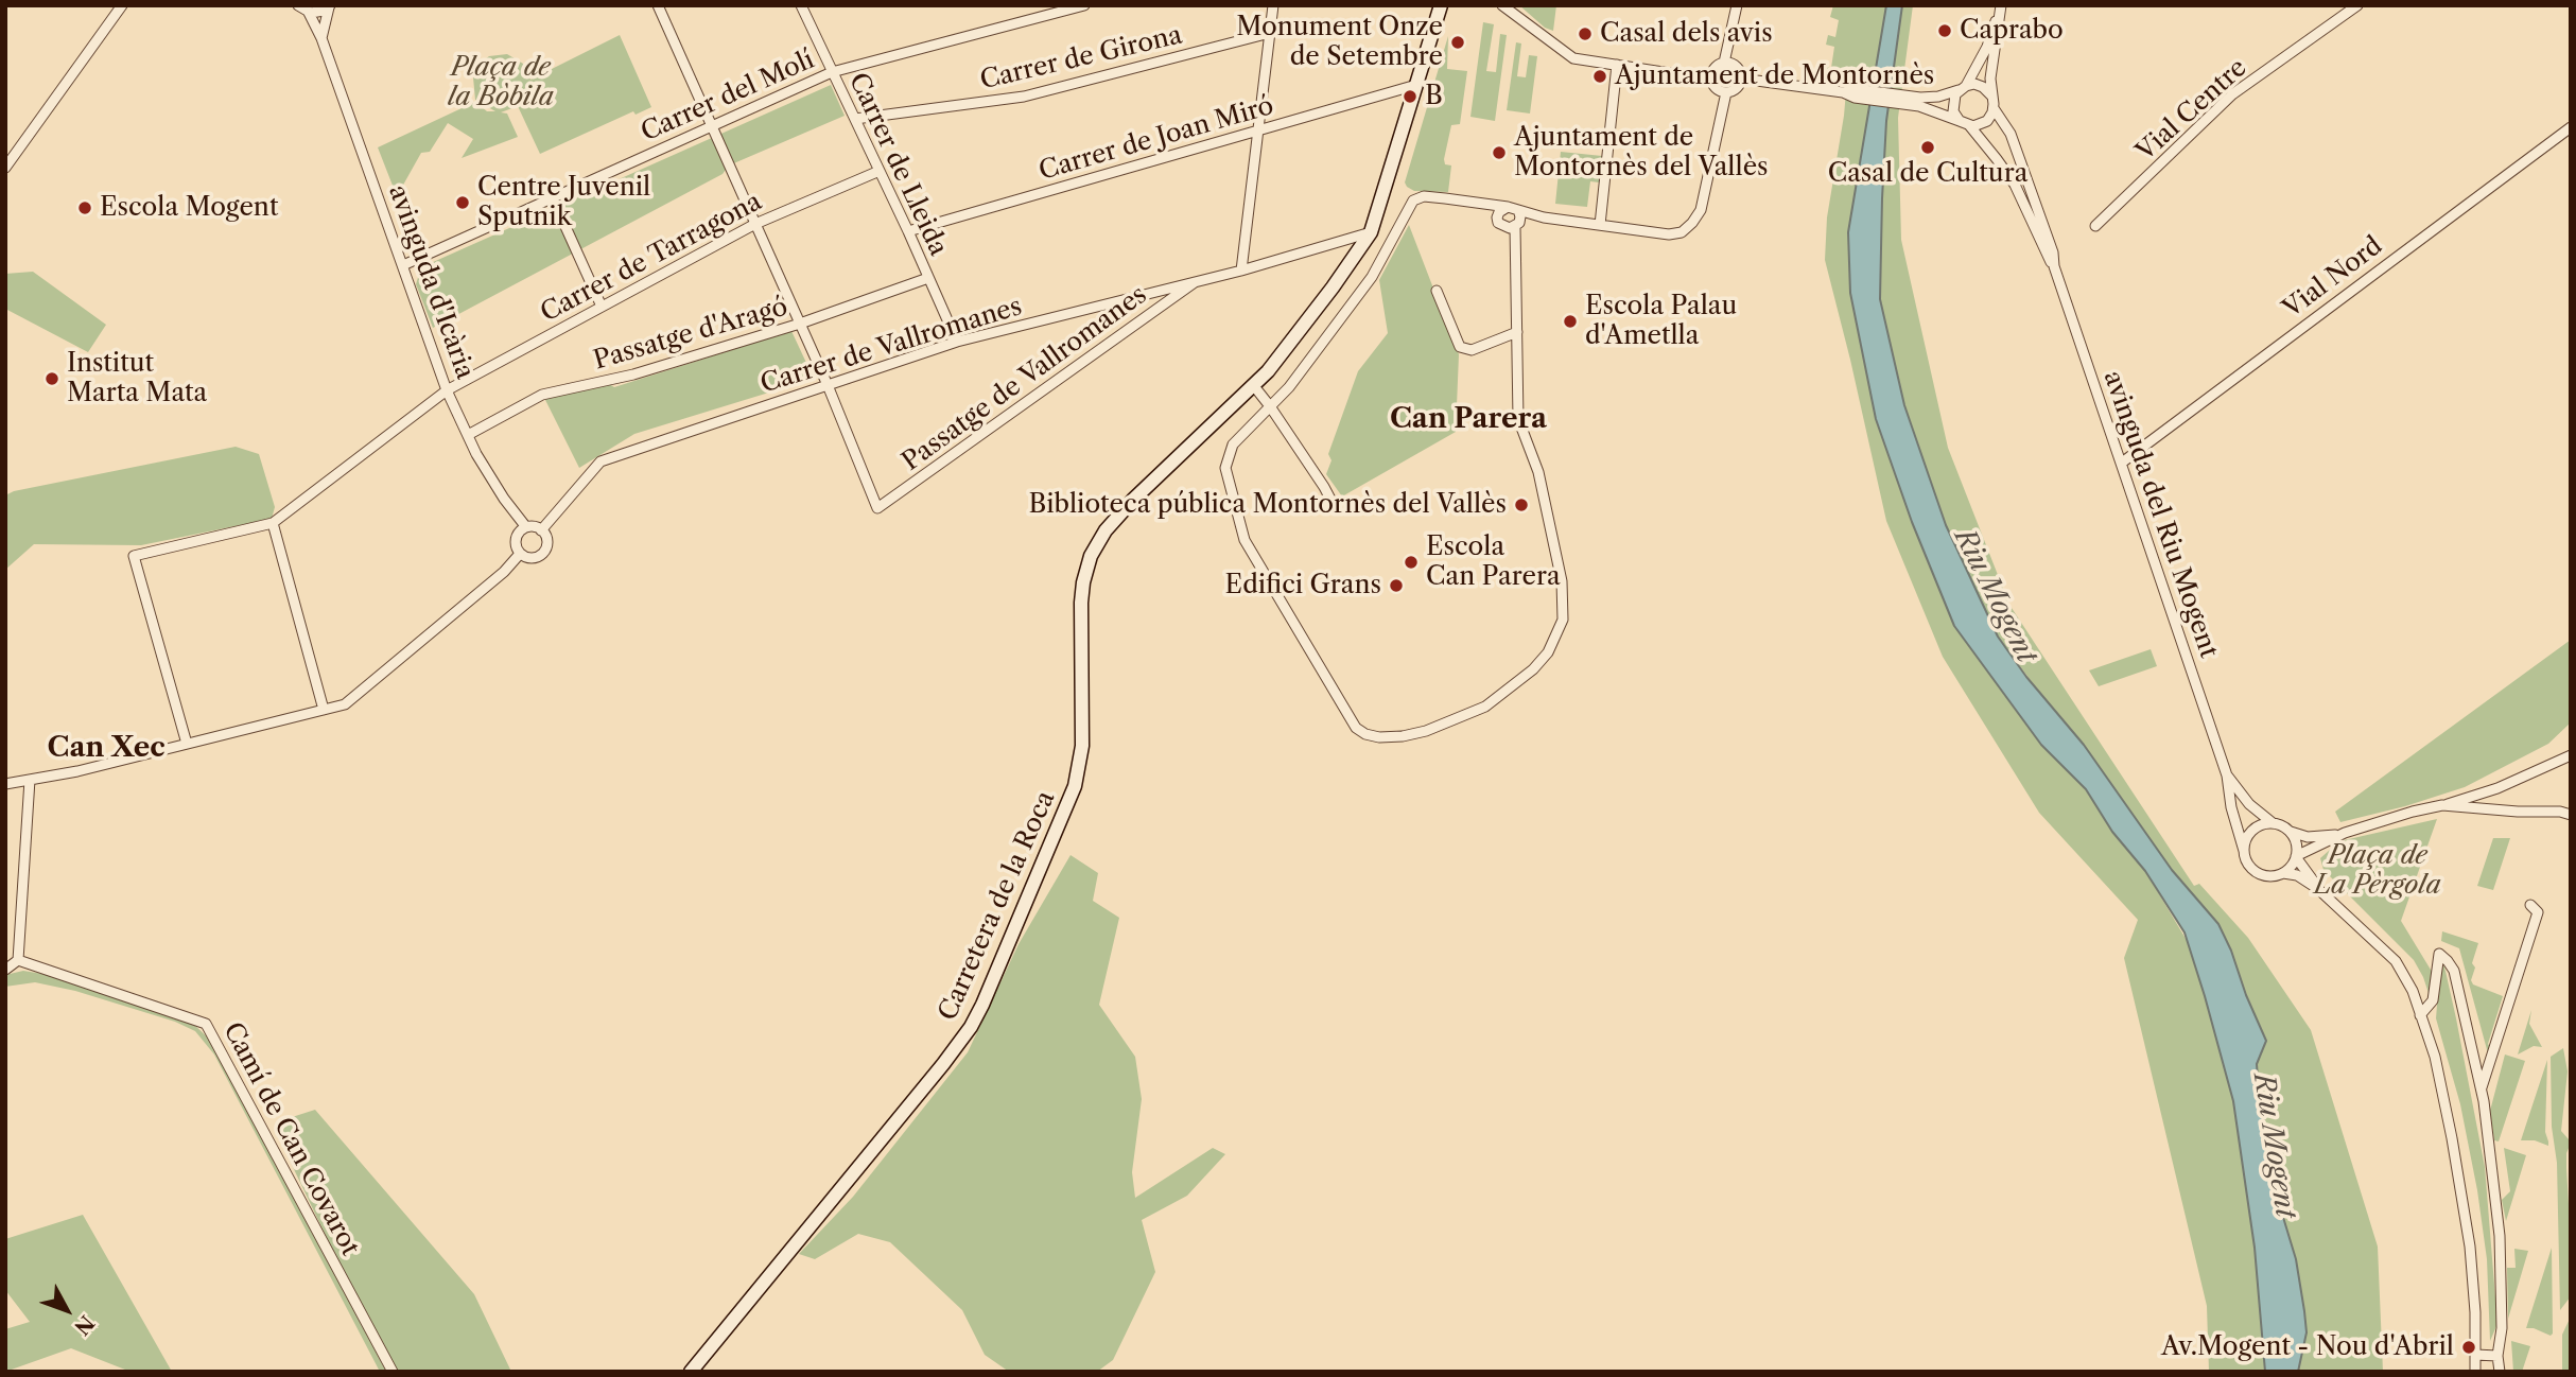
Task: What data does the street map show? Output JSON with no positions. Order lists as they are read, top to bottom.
{
  "streets": {
    "street": [
      "Carrer de Girona",
      "Carrer del Molí",
      "Vial Centre",
      "Carrer de Joan Miró",
      "Carrer de Lleida",
      "Carrer de Tarragona",
      "Vial Nord",
      "avinguda d'Icària",
      "Passatge d'Aragó",
      "Carrer de Vallromanes",
      "Passatge de Vallromanes",
      "avinguda del Riu Mogent",
      "Carretera de la Roca",
      "Camí de Can Covarot"
    ]
  },
  "crossings": [
    ["Carrer de Girona", "Carrer de Lleida"],
    ["Carrer del Molí", "Carrer de Lleida"],
    ["Carrer del Molí", "avinguda d'Icària"],
    ["Carrer de Joan Miró", "Carrer de Lleida"],
    ["Carrer de Lleida", "Carrer de Tarragona"],
    ["Carrer de Lleida", "Passatge d'Aragó"],
    ["Carrer de Lleida", "Carrer de Vallromanes"],
    ["Carrer de Tarragona", "avinguda d'Icària"],
    ["Vial Nord", "avinguda del Riu Mogent"],
    ["avinguda d'Icària", "Passatge d'Aragó"],
    ["avinguda d'Icària", "Carrer de Vallromanes"],
    ["Carrer de Vallromanes", "Passatge de Vallromanes"]
  ],
  "districts": ["Can Parera", "Can Xec"],
  "water": ["Riu Mogent"],
  "parks": ["Plaça de la Bòbila", "Plaça de La Pèrgola"],
  "places": [
    "Caprabo",
    "Casal dels avis",
    "Monument Onze de Setembre",
    "Ajuntament de Montornès",
    "B",
    "Casal de Cultura",
    "Ajuntament de Montornès del Vallès",
    "Centre Juvenil Sputnik",
    "Escola Mogent",
    "Escola Palau d'Ametlla",
    "Institut Marta Mata",
    "Biblioteca pública Montornès del Vallès",
    "Escola Can Parera",
    "Edifici Grans",
    "Av.Mogent - Nou d'Abril"
  ],
  "north": "bottom right"
}
